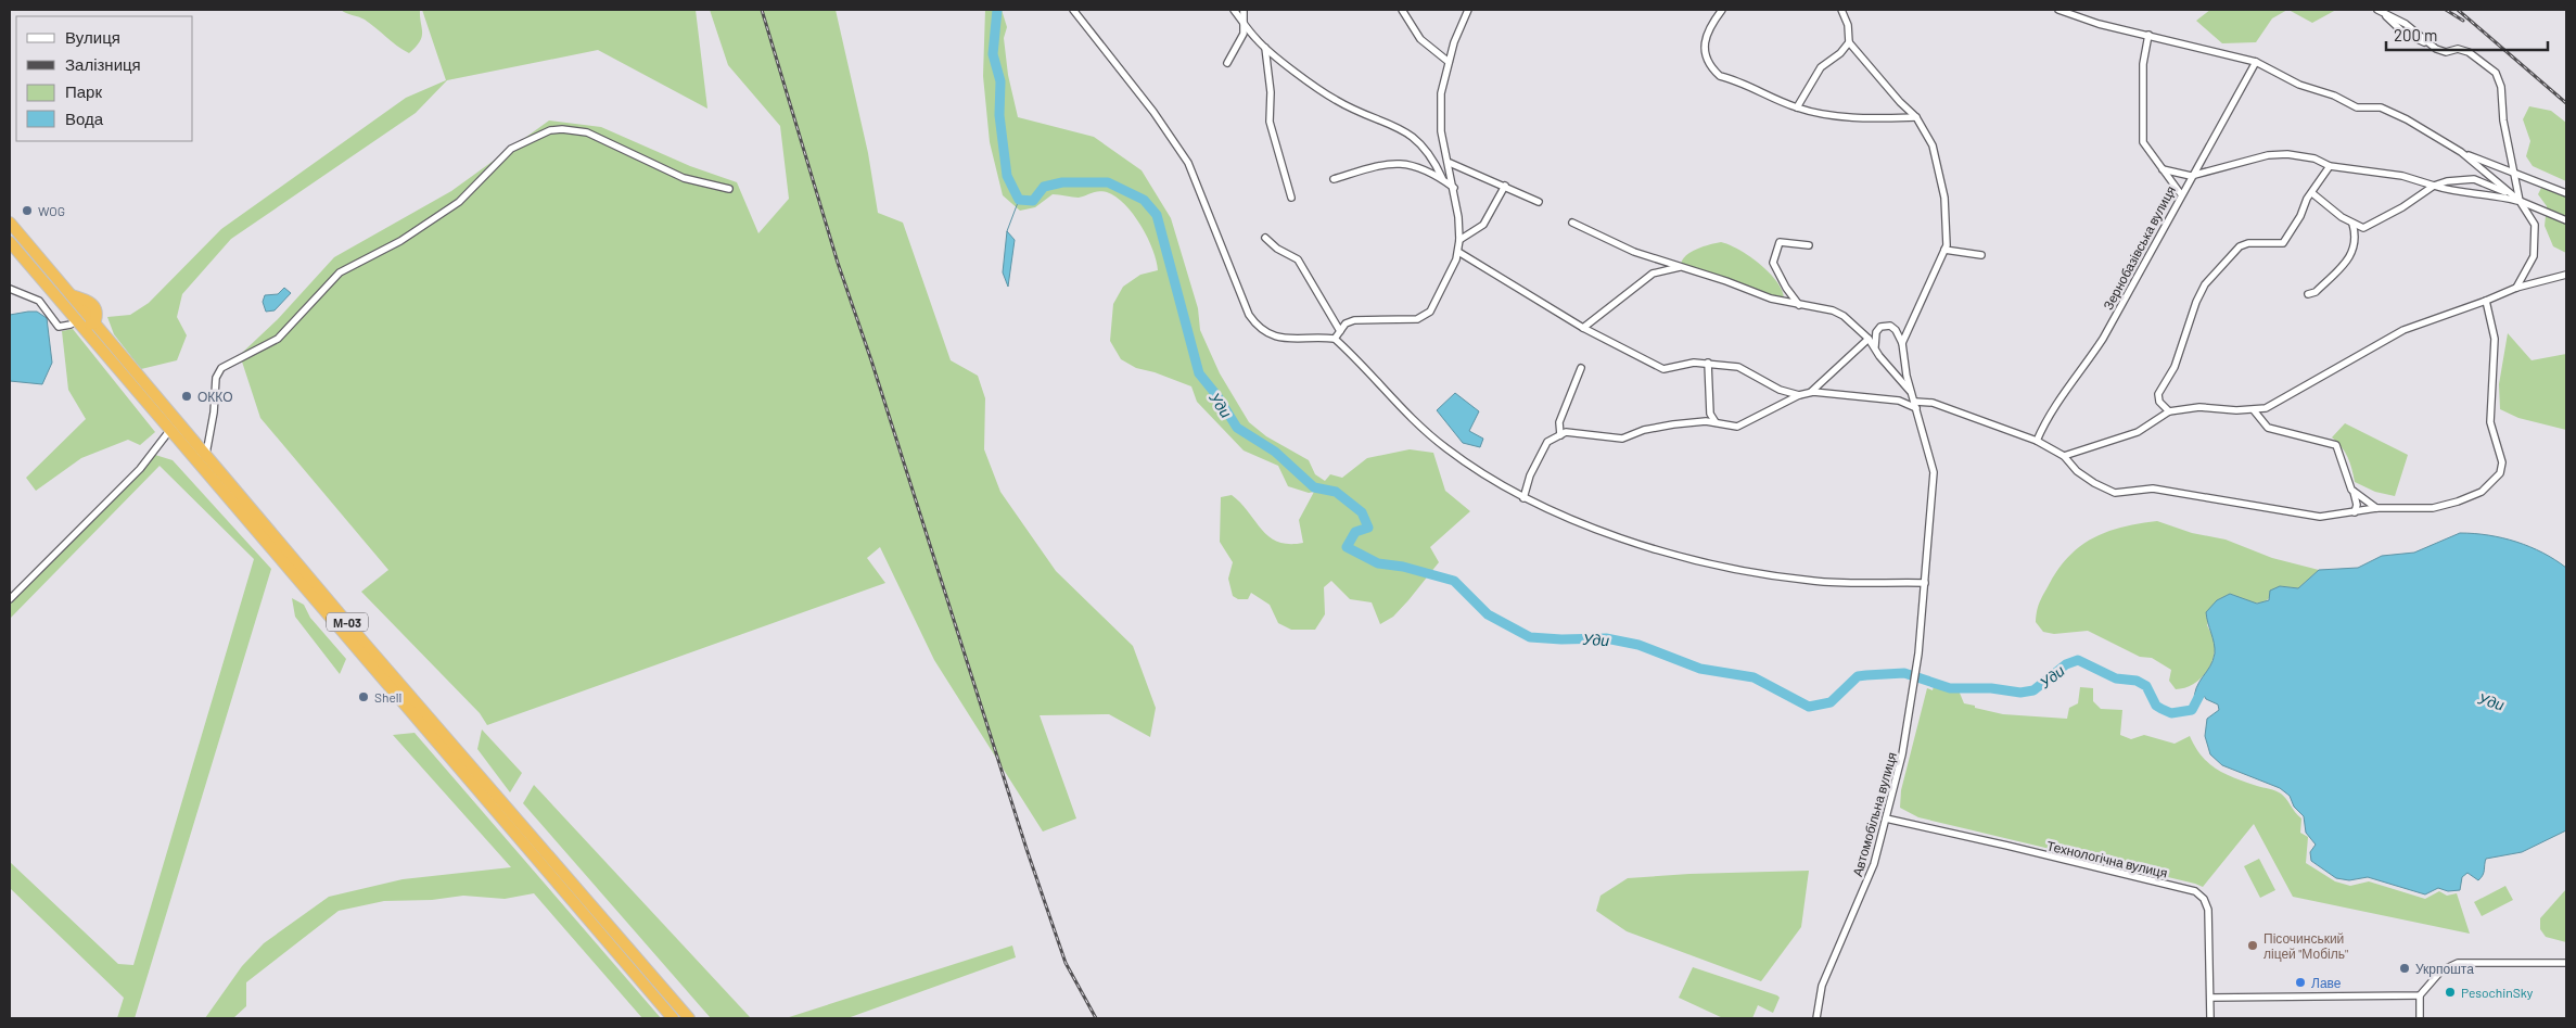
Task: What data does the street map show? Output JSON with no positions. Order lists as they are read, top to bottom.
{
  "streets": {
    "highway": ["М-03"],
    "street": ["Зернобазівська вулиця", "Автомобільна вулиця", "Технологічна вулиця"]
  },
  "crossings": [
    ["Автомобільна вулиця", "Технологічна вулиця"]
  ],
  "water": ["Уди"],
  "places": [
    "WOG",
    "ОККО",
    "Shell",
    "Пісочинський ліцей \"Мобіль\"",
    "Укрпошта",
    "Лаве",
    "PesochinSky"
  ],
  "legend": [
    "Вулиця",
    "Залізниця",
    "Парк",
    "Вода"
  ],
  "scale_bar": "200 m"
}
